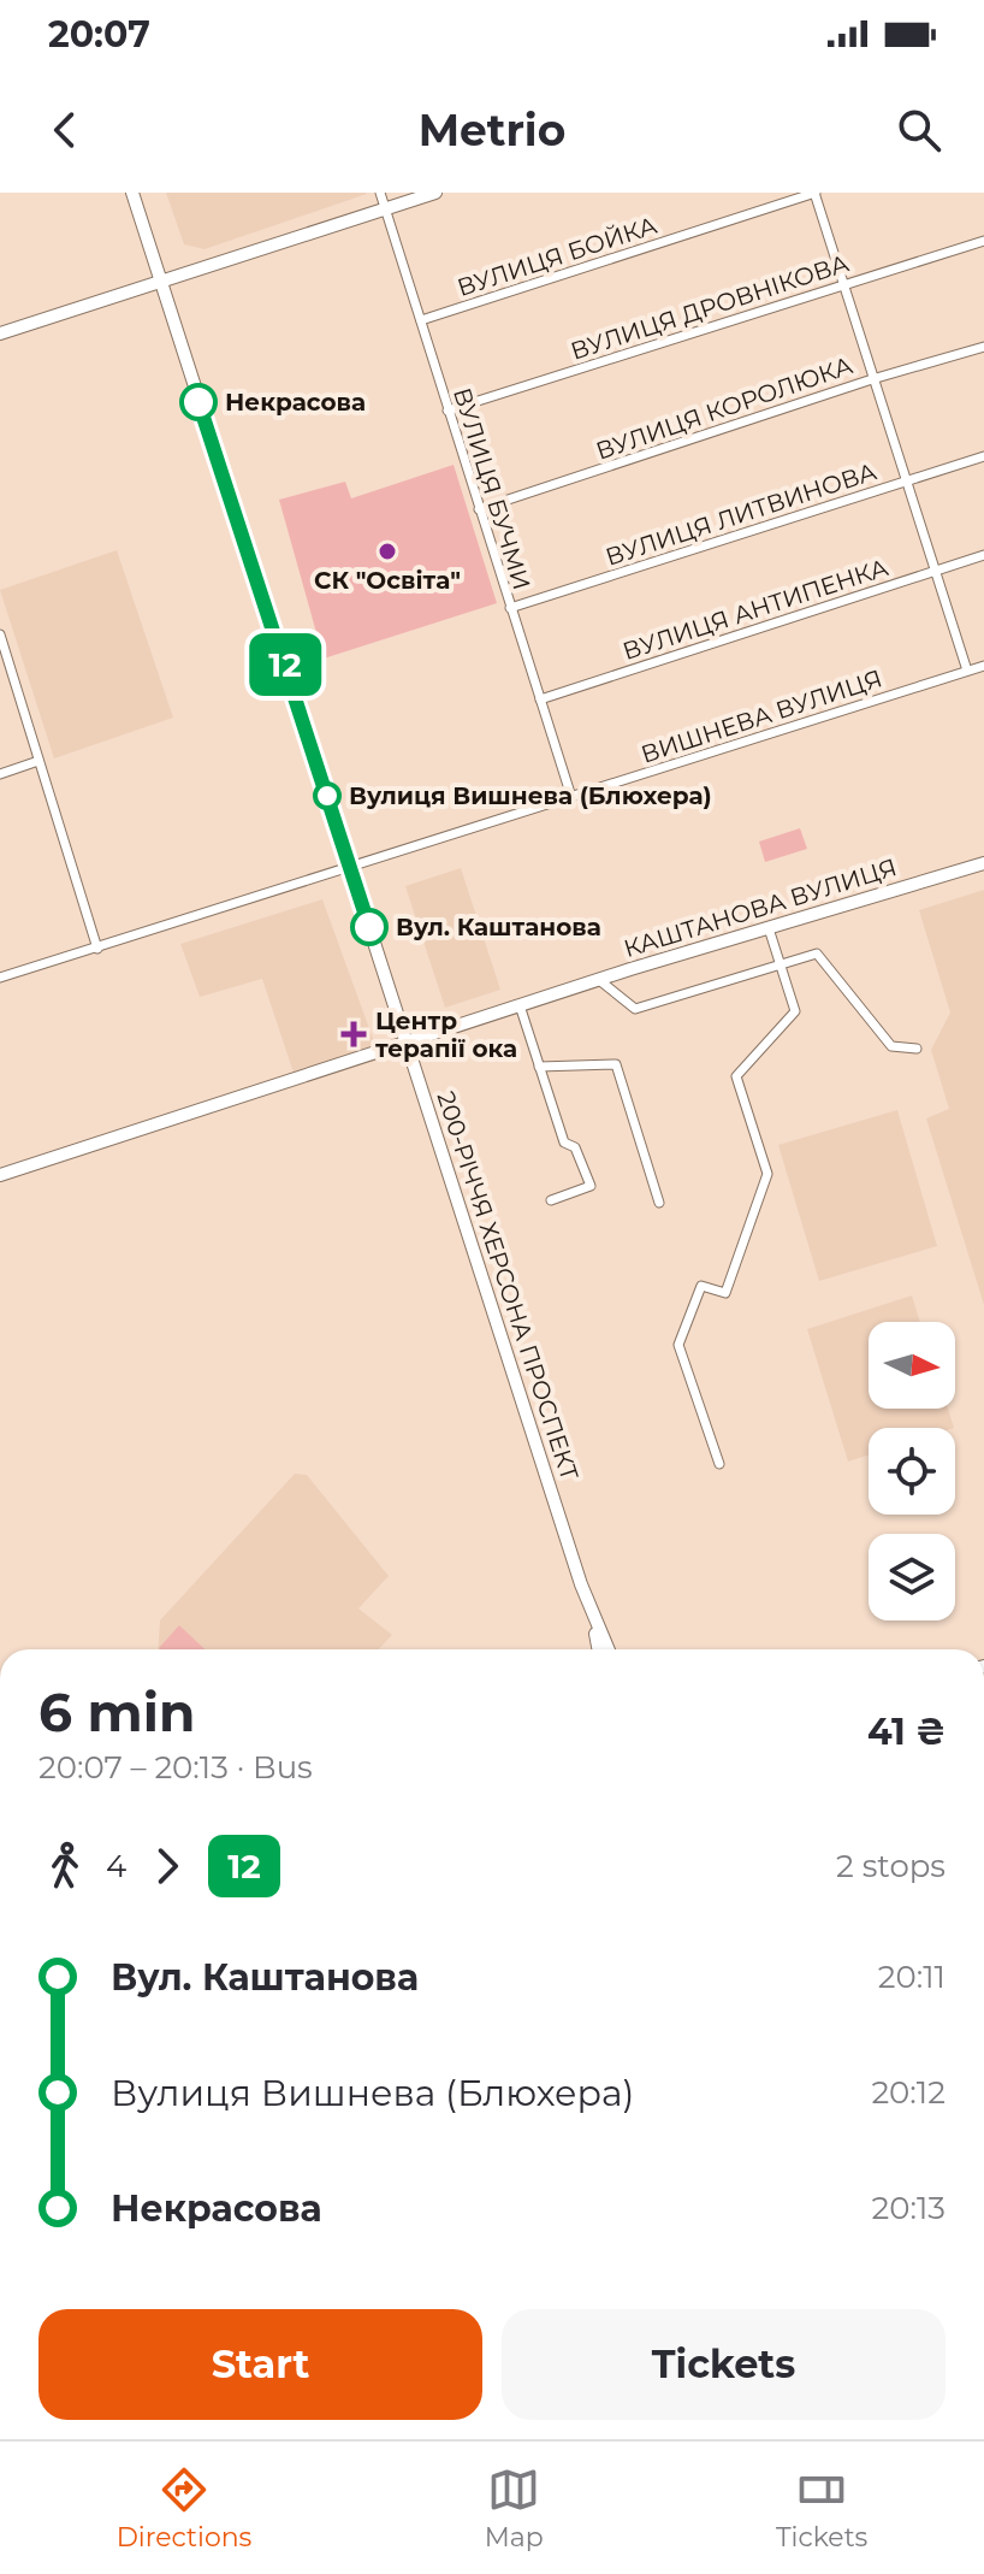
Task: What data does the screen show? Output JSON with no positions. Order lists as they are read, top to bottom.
{
  "streets": {
    "street": [
      "ВУЛИЦЯ БОЙКА",
      "ВУЛИЦЯ ДРОВНІКОВА",
      "ВУЛИЦЯ КОРОЛЮКА",
      "ВУЛИЦЯ БУЧМИ",
      "ВУЛИЦЯ ЛИТВИНОВА",
      "ВУЛИЦЯ АНТИПЕНКА",
      "ВИШНЕВА ВУЛИЦЯ",
      "КАШТАНОВА ВУЛИЦЯ",
      "200-РІЧЧЯ ХЕРСОНА ПРОСПЕКТ"
    ]
  },
  "crossings": [
    ["ВУЛИЦЯ БОЙКА", "ВУЛИЦЯ БУЧМИ"],
    ["ВУЛИЦЯ ДРОВНІКОВА", "ВУЛИЦЯ БУЧМИ"],
    ["ВУЛИЦЯ КОРОЛЮКА", "ВУЛИЦЯ БУЧМИ"],
    ["ВУЛИЦЯ БУЧМИ", "ВУЛИЦЯ ЛИТВИНОВА"],
    ["ВУЛИЦЯ БУЧМИ", "ВУЛИЦЯ АНТИПЕНКА"],
    ["ВУЛИЦЯ БУЧМИ", "ВИШНЕВА ВУЛИЦЯ"],
    ["ВИШНЕВА ВУЛИЦЯ", "200-РІЧЧЯ ХЕРСОНА ПРОСПЕКТ"],
    ["КАШТАНОВА ВУЛИЦЯ", "200-РІЧЧЯ ХЕРСОНА ПРОСПЕКТ"]
  ],
  "places": {
    "other": [
      "Некрасова",
      "СК \"Освіта\"",
      "Вулиця Вишнева (Блюхера)",
      "Вул. Каштанова"
    ],
    "health": ["Центр терапії ока"]
  },
  "lines": ["bus line 12"],
  "north": "right",
  "page": {
    "status": "20:07",
    "header": "Metrio",
    "on_map": "12",
    "heading": ["6 min", "20:07 – 20:13 · Bus", "41 ₴"],
    "legs": ["4", "12", "2 stops"],
    "list": [
      {
        "name": "Вул. Каштанова",
        "value": "20:11"
      },
      {
        "name": "Вулиця Вишнева (Блюхера)",
        "value": "20:12"
      },
      {
        "name": "Некрасова",
        "value": "20:13"
      }
    ],
    "buttons": ["Start", "Tickets"],
    "tabs": ["Directions", "Map", "Tickets"]
  }
}
